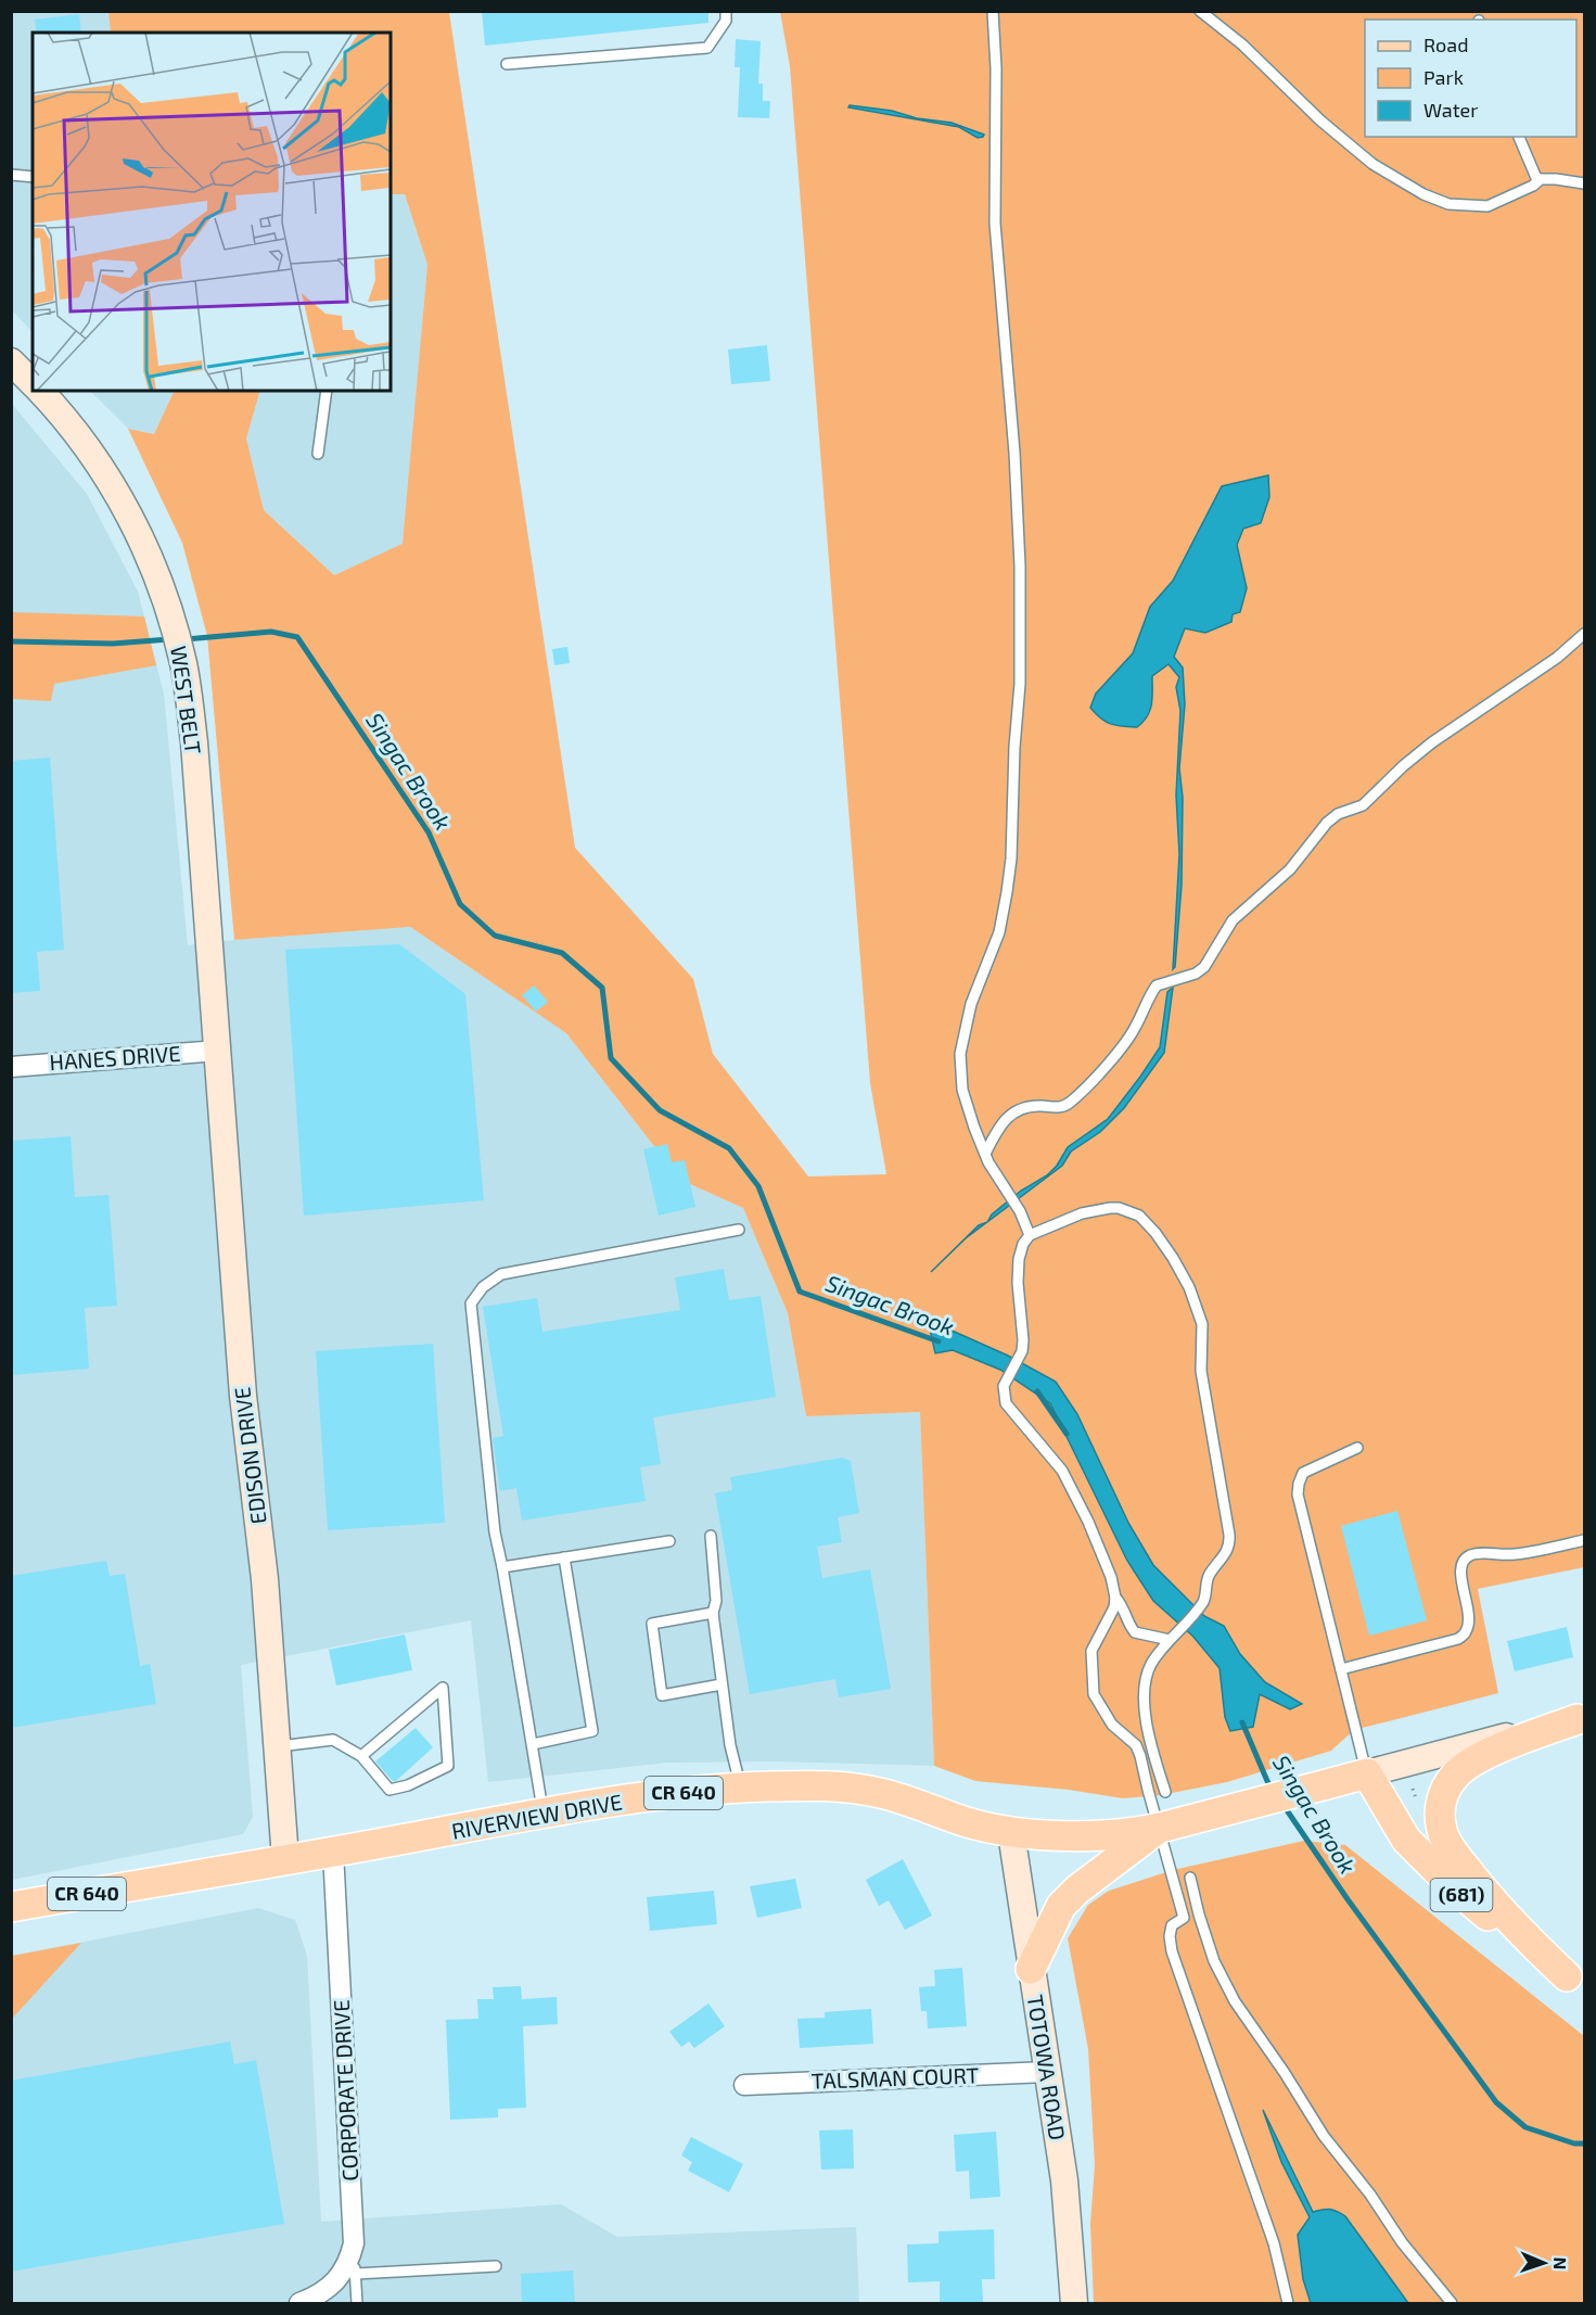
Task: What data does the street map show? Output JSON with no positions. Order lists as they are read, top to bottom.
{
  "streets": {
    "main road": [
      "WEST BELT",
      "EDISON DRIVE",
      "CR 640",
      "RIVERVIEW DRIVE",
      "(681)",
      "TOTOWA ROAD"
    ],
    "street": ["HANES DRIVE", "TALSMAN COURT", "CORPORATE DRIVE"]
  },
  "crossings": [
    ["WEST BELT", "HANES DRIVE"],
    ["WEST BELT", "EDISON DRIVE"],
    ["HANES DRIVE", "EDISON DRIVE"],
    ["EDISON DRIVE", "RIVERVIEW DRIVE"],
    ["RIVERVIEW DRIVE", "(681)"],
    ["RIVERVIEW DRIVE", "TOTOWA ROAD"],
    ["RIVERVIEW DRIVE", "CORPORATE DRIVE"],
    ["TOTOWA ROAD", "TALSMAN COURT"]
  ],
  "water": ["Singac Brook"],
  "legend": ["Road", "Park", "Water"],
  "north": "right"
}
